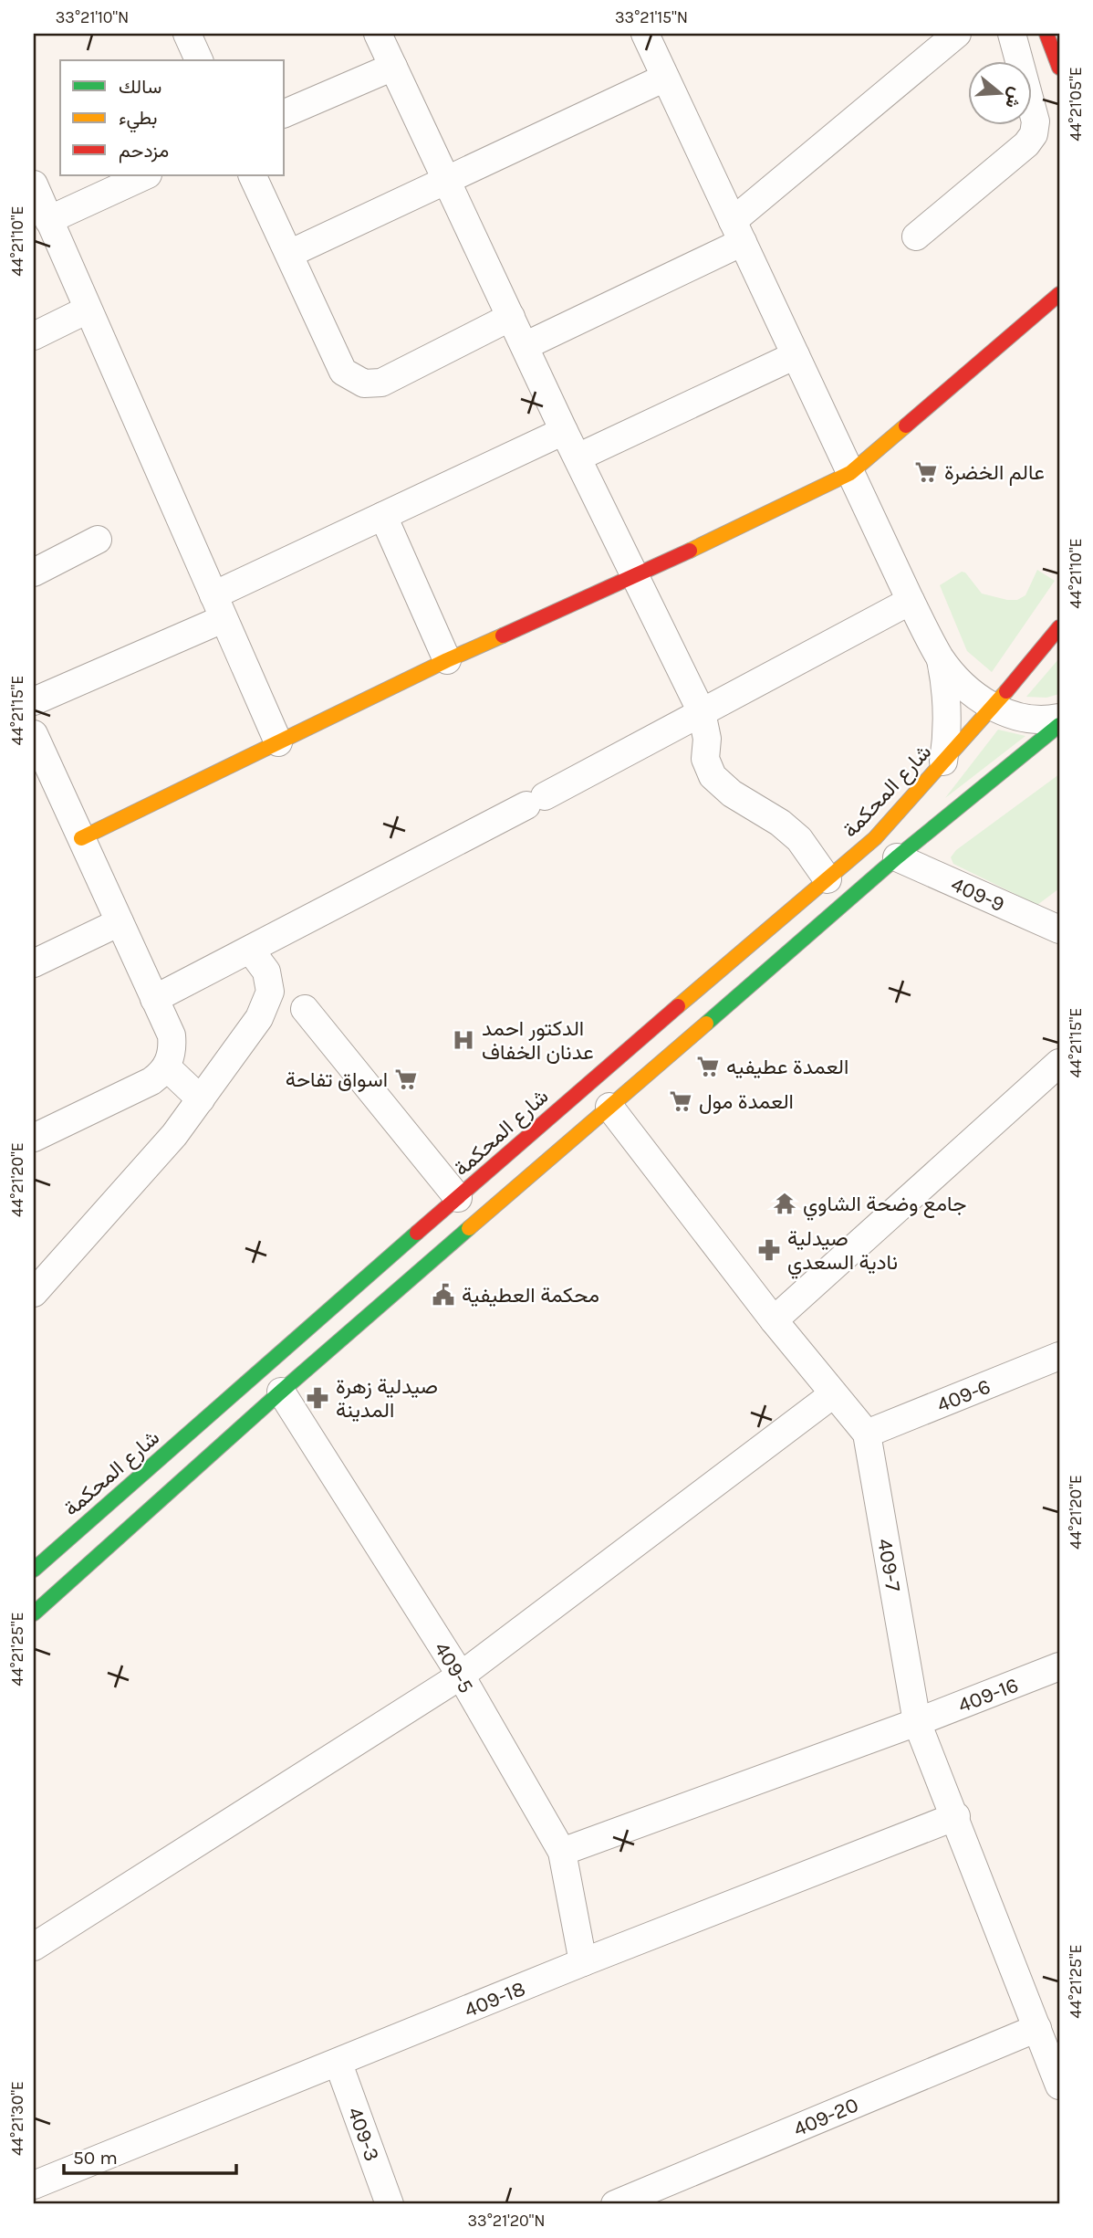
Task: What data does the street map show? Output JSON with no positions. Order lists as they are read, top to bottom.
{
  "streets": {
    "main road": ["شارع المحكمة"],
    "street": [
      "409-9",
      "409-6",
      "409-7",
      "409-5",
      "409-16",
      "409-18",
      "409-20",
      "409-3"
    ]
  },
  "crossings": [
    ["409-6", "409-7"],
    ["409-7", "409-16"],
    ["409-7", "409-18"],
    ["409-7", "409-20"],
    ["409-5", "409-16"],
    ["409-5", "409-18"],
    ["409-18", "409-3"]
  ],
  "places": {
    "supermarket": [
      "عالم الخضرة",
      "العمدة عطيفيه",
      "اسواق تفاحة",
      "العمدة مول"
    ],
    "hospital": ["الدكتور احمد عدنان الخفاف"],
    "temple": ["جامع وضحة الشاوي"],
    "pharmacy": ["صيدلية نادية السعدي", "صيدلية زهرة المدينة"],
    "public building": ["محكمة العطيفية"]
  },
  "legend": ["سالك", "بطيء", "مزدحم"],
  "scale_bar": "50 m",
  "north": "right",
  "coordinates": [
    "33°21'10\"N",
    "33°21'15\"N",
    "44°21'05\"E",
    "44°21'10\"E",
    "44°21'15\"E",
    "44°21'20\"E",
    "44°21'25\"E",
    "44°21'30\"E",
    "33°21'20\"N"
  ]
}
